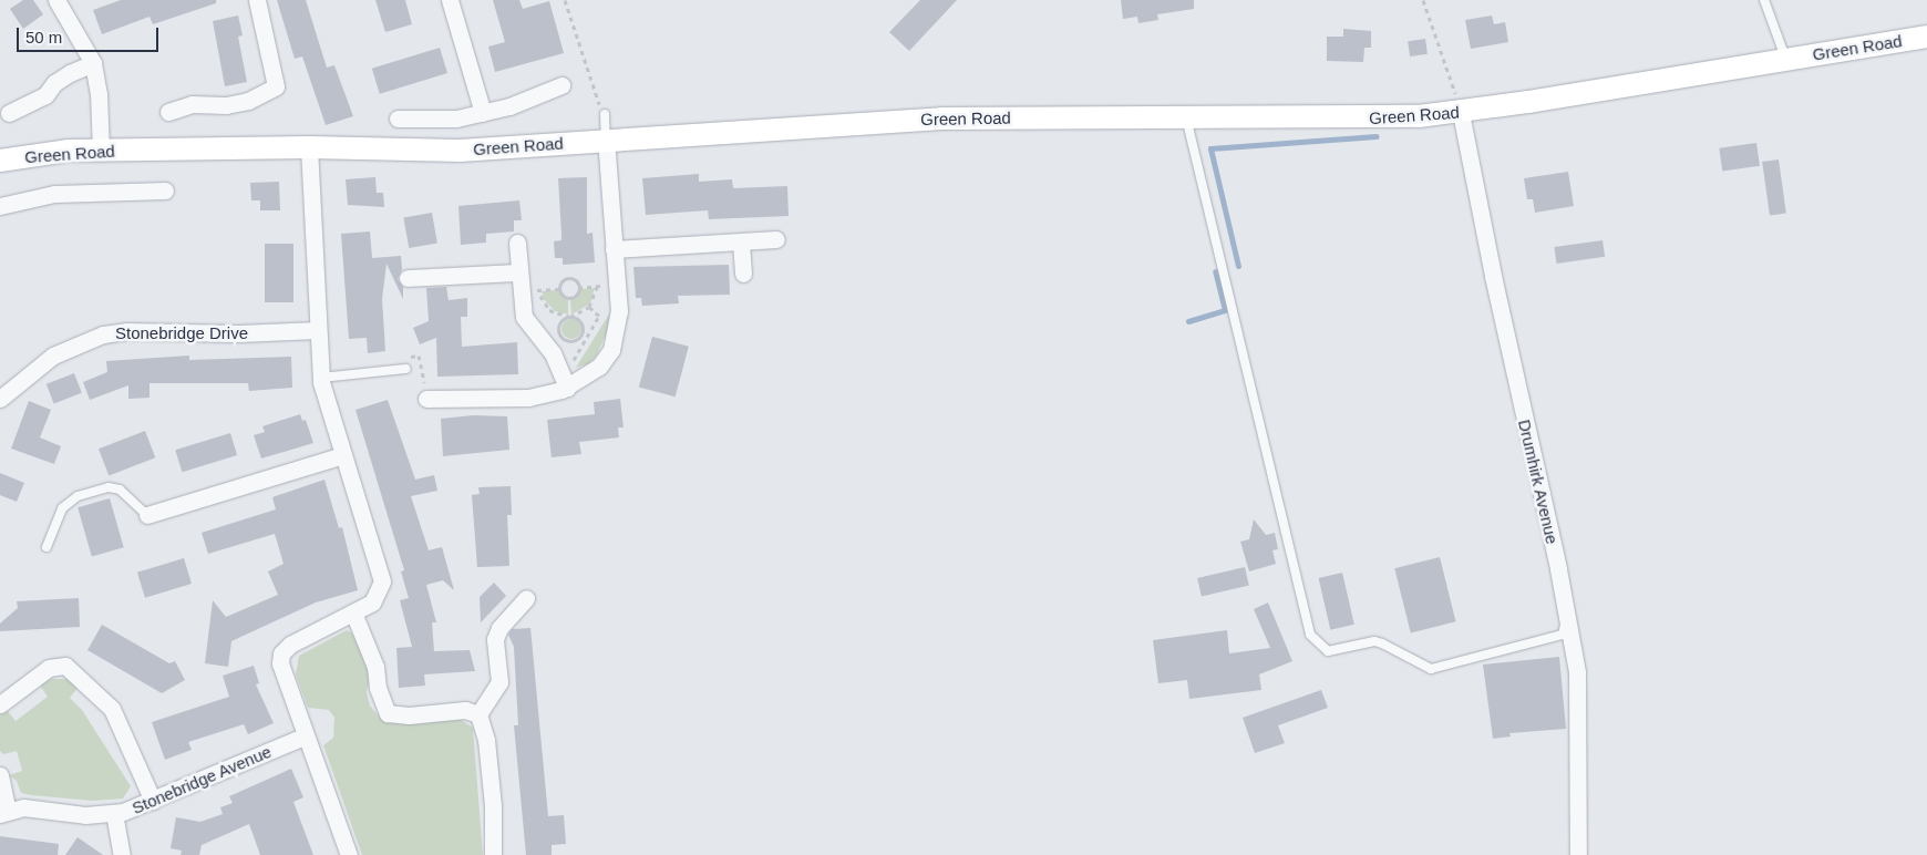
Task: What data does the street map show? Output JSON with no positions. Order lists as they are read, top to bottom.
{
  "streets": {
    "street": [
      "Green Road",
      "Stonebridge Drive",
      "Drumhirk Avenue",
      "Stonebridge Avenue"
    ]
  },
  "crossings": [
    ["Green Road", "Drumhirk Avenue"]
  ],
  "scale_bar": "50 m"
}
